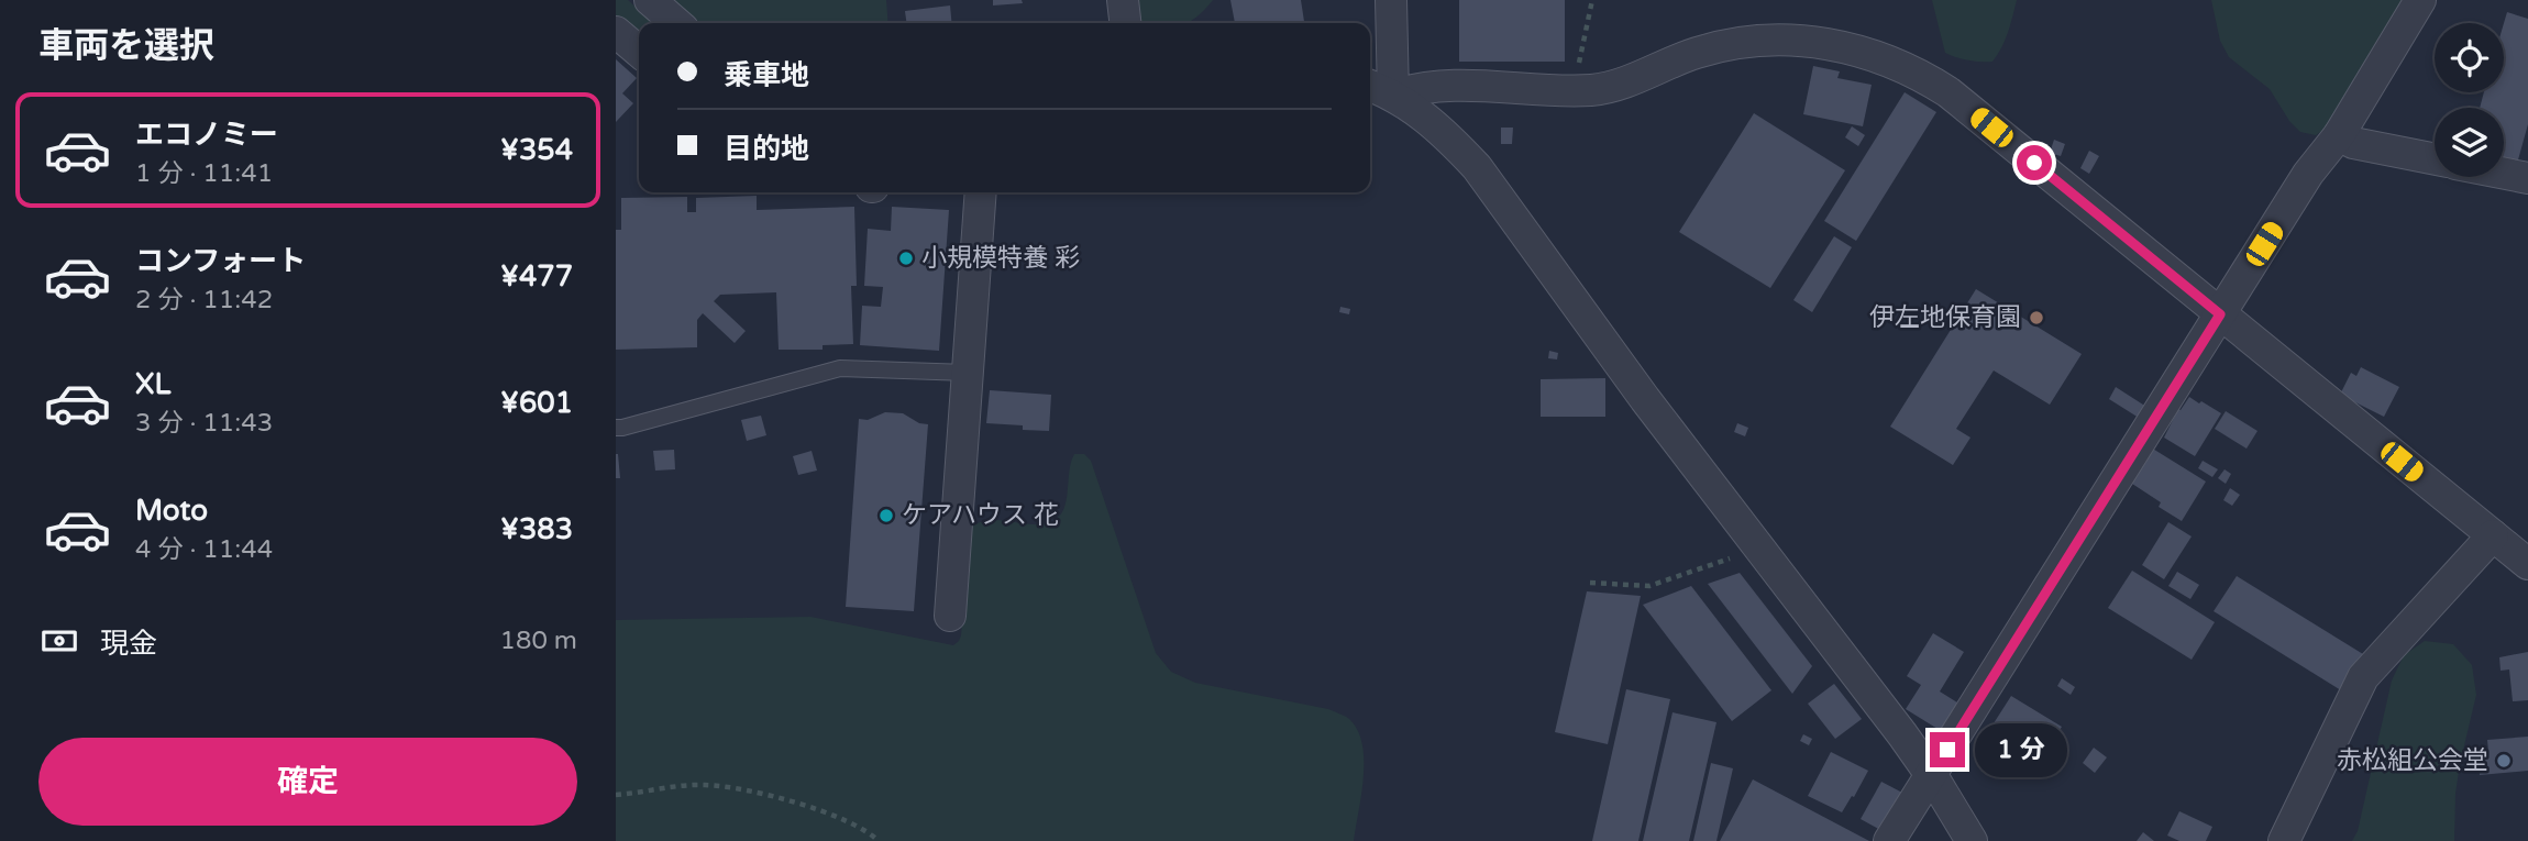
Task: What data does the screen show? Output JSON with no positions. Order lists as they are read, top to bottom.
{
  "places": [
    "小規模特養 彩",
    "伊左地保育園",
    "ケアハウス 花",
    "赤松組公会堂"
  ],
  "page": {
    "heading": "車両を選択",
    "banner": ["乗車地", "目的地"],
    "list": [
      {
        "name": "エコノミー",
        "note": "1 分 · 11:41",
        "value": "¥354"
      },
      {
        "name": "コンフォート",
        "note": "2 分 · 11:42",
        "value": "¥477"
      },
      {
        "name": "XL",
        "note": "3 分 · 11:43",
        "value": "¥601"
      },
      {
        "name": "Moto",
        "note": "4 分 · 11:44",
        "value": "¥383"
      }
    ],
    "pay": ["現金", "180 m"],
    "buttons": "確定",
    "bubble": "1 分"
  }
}
